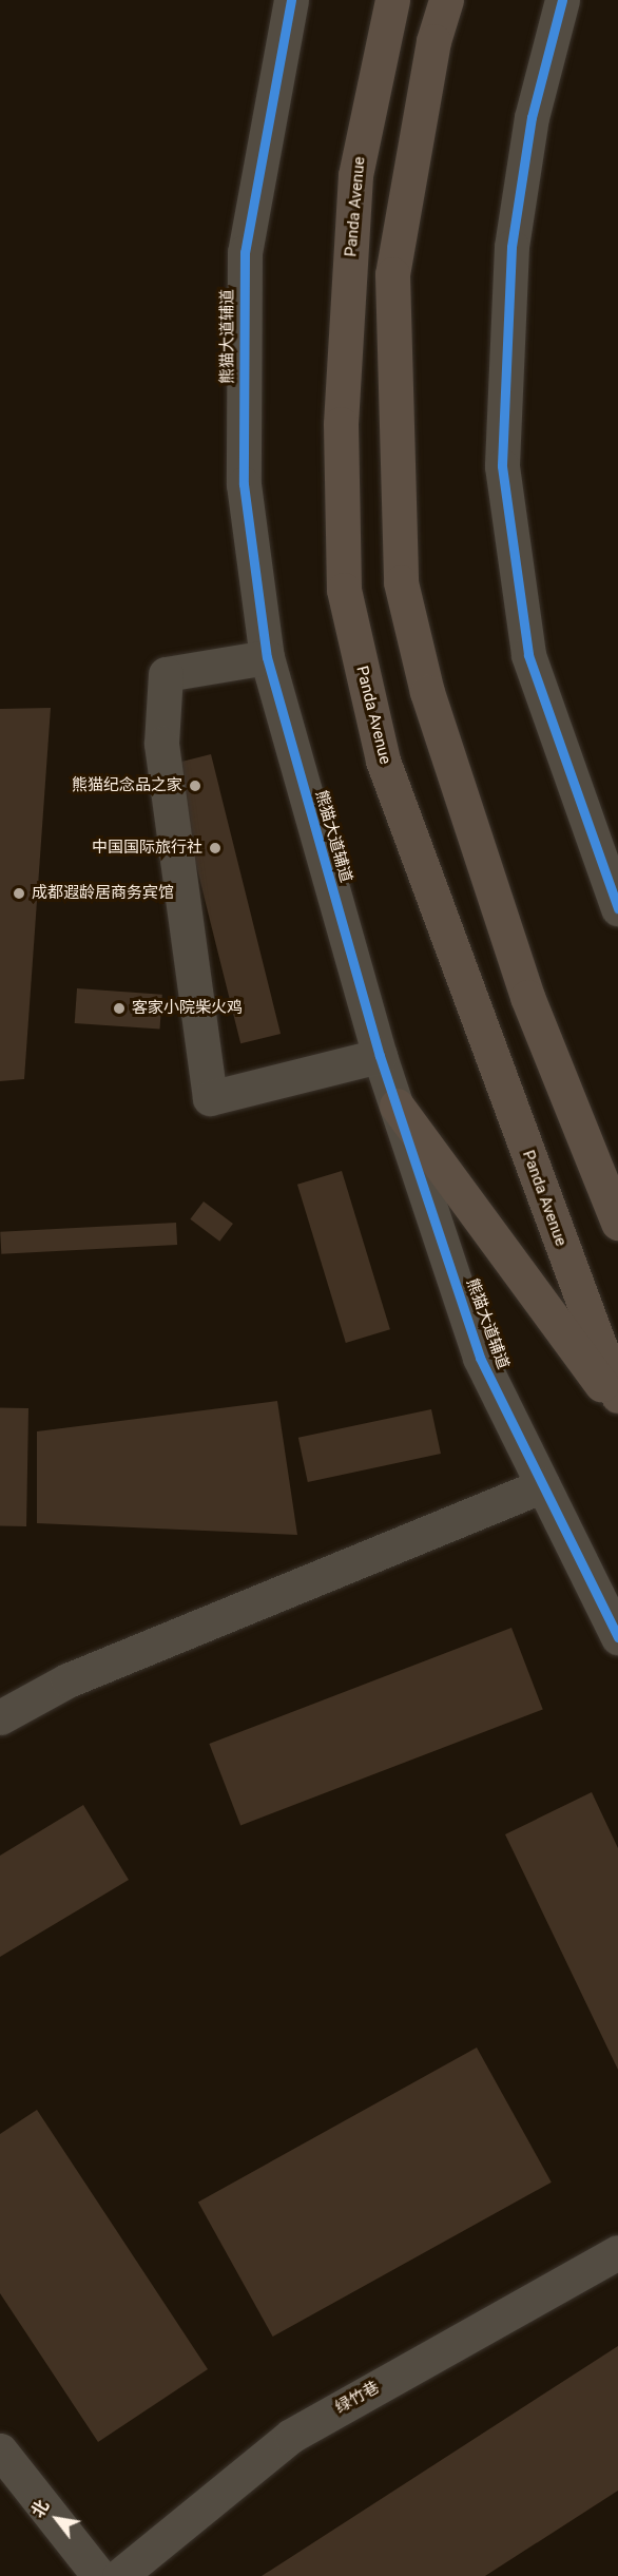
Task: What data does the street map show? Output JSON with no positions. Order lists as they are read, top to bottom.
{
  "streets": {
    "main road": ["Panda Avenue"],
    "street": ["熊猫大道辅道", "绿竹巷"]
  },
  "places": [
    "熊猫纪念品之家",
    "中国国际旅行社",
    "成都遐龄居商务宾馆",
    "客家小院柴火鸡"
  ],
  "north": "top left"
}
